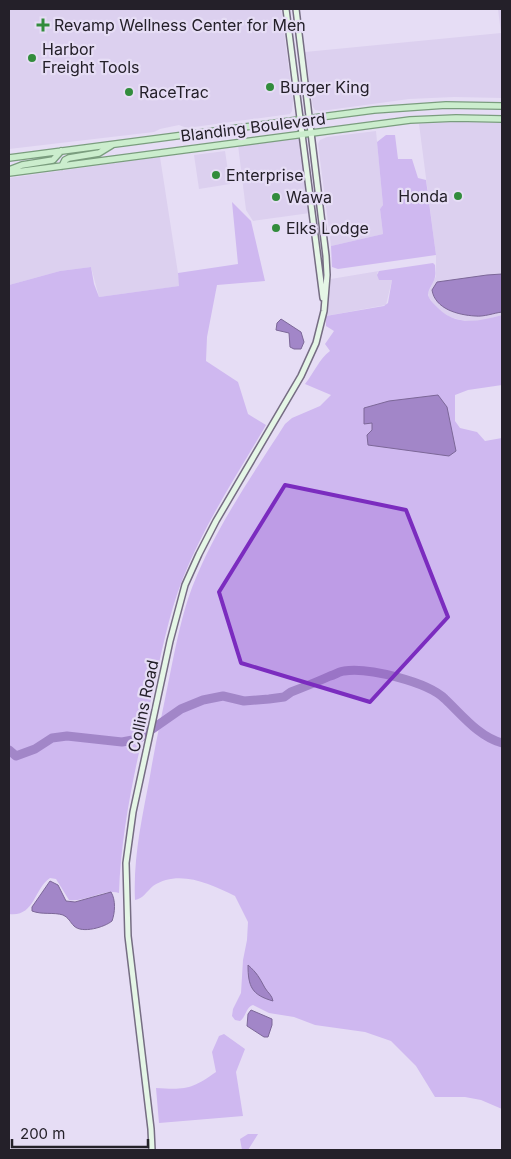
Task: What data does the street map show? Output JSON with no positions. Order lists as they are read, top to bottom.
{
  "streets": {
    "main road": ["Blanding Boulevard"],
    "street": ["Collins Road"]
  },
  "crossings": [
    ["Blanding Boulevard", "Collins Road"]
  ],
  "places": {
    "health": ["Revamp Wellness Center for Men"],
    "other": [
      "Harbor Freight Tools",
      "Burger King",
      "RaceTrac",
      "Enterprise",
      "Honda",
      "Wawa",
      "Elks Lodge"
    ]
  },
  "scale_bar": "200 m"
}
